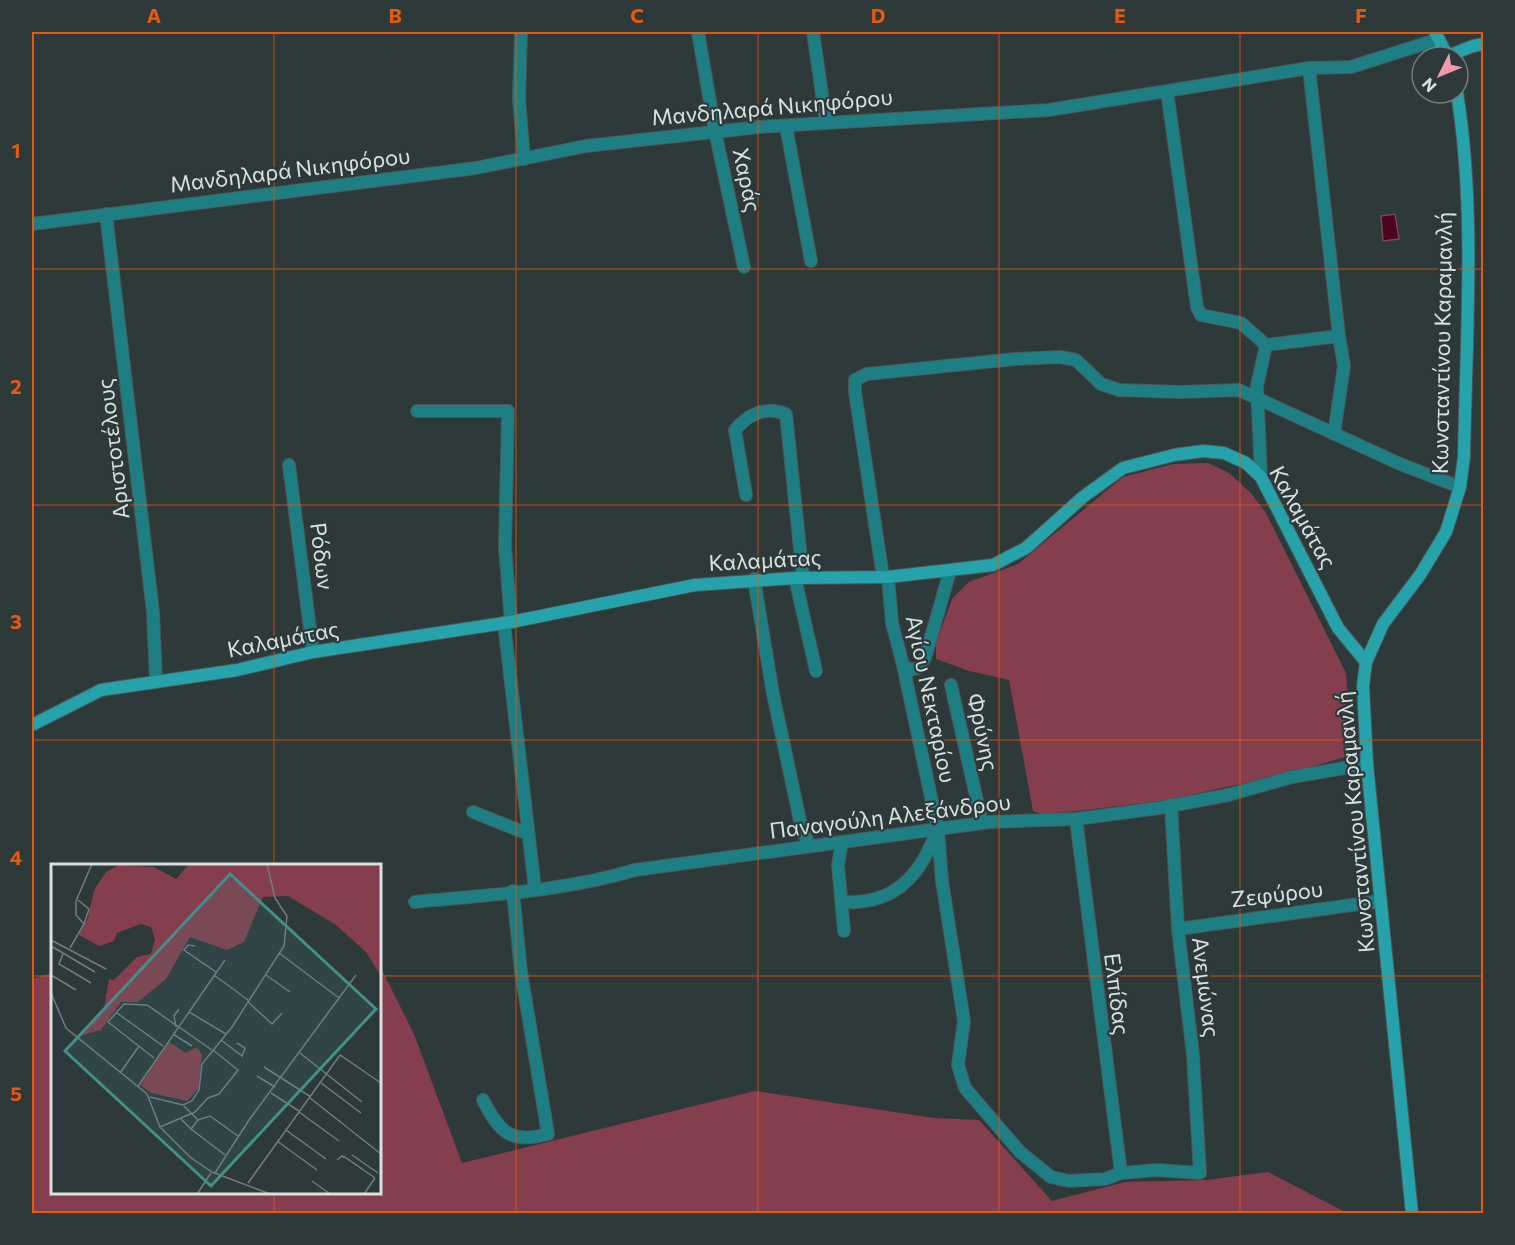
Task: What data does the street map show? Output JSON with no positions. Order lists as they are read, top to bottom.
{
  "streets": {
    "street": [
      "Μανδηλαρά Νικηφόρου",
      "Χαράς",
      "Κωνσταντίνου Καραμανλή",
      "Αριστοτέλους",
      "Καλαμάτας",
      "Ρόδων",
      "Αγίου Νεκταρίου",
      "Φρύνης",
      "Παναγούλη Αλεξάνδρου",
      "Ζεφύρου",
      "Ανεμώνας",
      "Ελπίδας"
    ]
  },
  "crossings": [
    ["Μανδηλαρά Νικηφόρου", "Χαράς"],
    ["Μανδηλαρά Νικηφόρου", "Αριστοτέλους"],
    ["Κωνσταντίνου Καραμανλή", "Καλαμάτας"],
    ["Κωνσταντίνου Καραμανλή", "Παναγούλη Αλεξάνδρου"],
    ["Κωνσταντίνου Καραμανλή", "Ζεφύρου"],
    ["Αριστοτέλους", "Καλαμάτας"],
    ["Καλαμάτας", "Ρόδων"],
    ["Καλαμάτας", "Αγίου Νεκταρίου"],
    ["Αγίου Νεκταρίου", "Παναγούλη Αλεξάνδρου"],
    ["Αγίου Νεκταρίου", "Ανεμώνας"],
    ["Αγίου Νεκταρίου", "Ελπίδας"],
    ["Φρύνης", "Παναγούλη Αλεξάνδρου"],
    ["Παναγούλη Αλεξάνδρου", "Ανεμώνας"],
    ["Παναγούλη Αλεξάνδρου", "Ελπίδας"],
    ["Ζεφύρου", "Ανεμώνας"]
  ],
  "north": "bottom left",
  "grid": {
    "columns": [
      "A",
      "B",
      "C",
      "D",
      "E",
      "F"
    ],
    "rows": [
      "1",
      "2",
      "3",
      "4",
      "5"
    ]
  }
}
